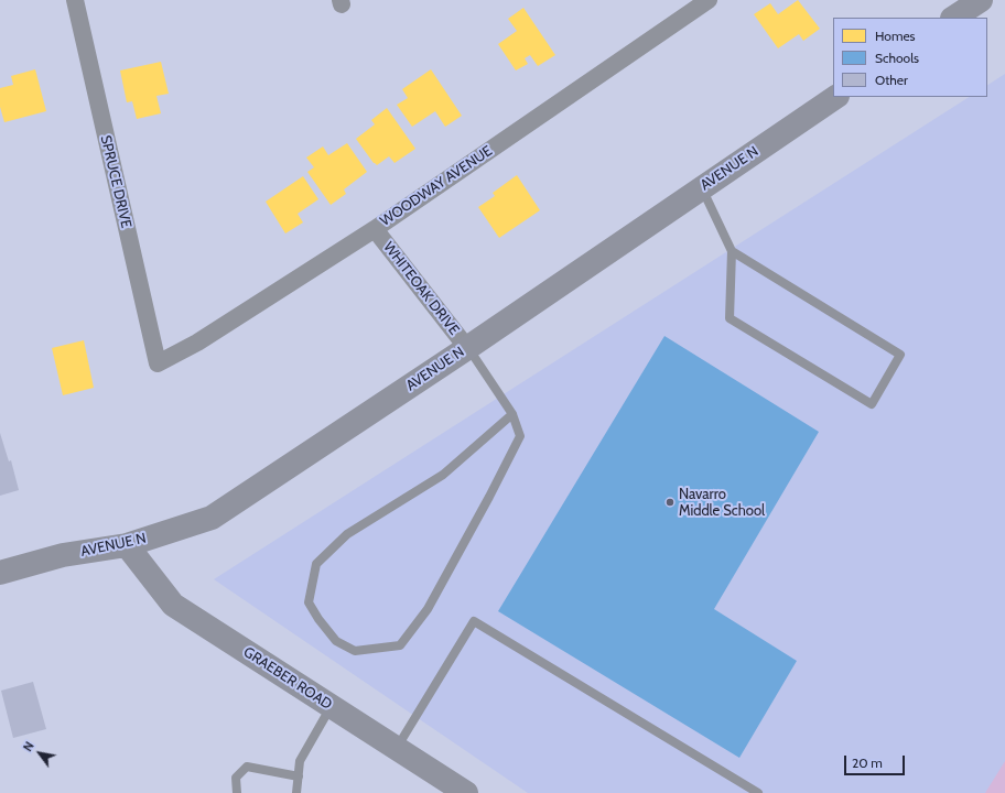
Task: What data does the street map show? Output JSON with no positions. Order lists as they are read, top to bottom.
{
  "streets": {
    "street": [
      "AVENUE N",
      "SPRUCE DRIVE",
      "WOODWAY AVENUE",
      "WHITEOAK DRIVE",
      "GRAEBER ROAD"
    ]
  },
  "crossings": [
    ["AVENUE N", "WHITEOAK DRIVE"],
    ["AVENUE N", "GRAEBER ROAD"],
    ["SPRUCE DRIVE", "WOODWAY AVENUE"],
    ["WOODWAY AVENUE", "WHITEOAK DRIVE"]
  ],
  "places": ["Navarro Middle School"],
  "legend": ["Homes", "Schools", "Other"],
  "scale_bar": "20 m",
  "north": "top left"
}
